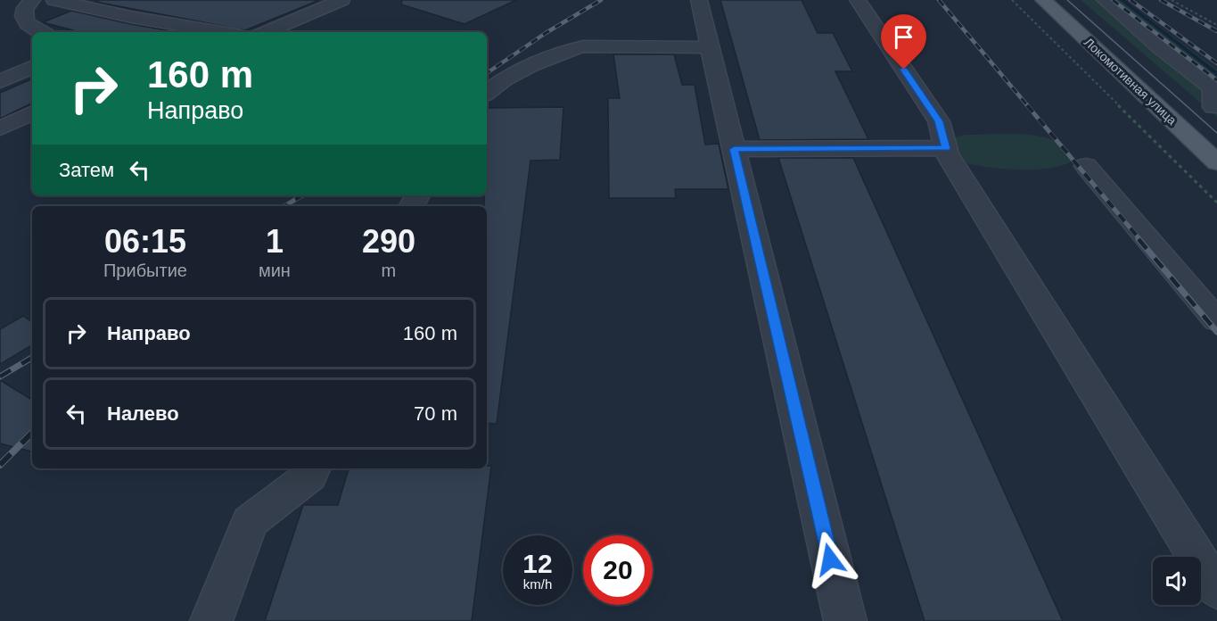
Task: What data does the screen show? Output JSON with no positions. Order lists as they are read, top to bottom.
{
  "streets": {
    "main road": ["Локомотивная улица"]
  },
  "page": {
    "turn": ["160 m", "Направо"],
    "then": "Затем",
    "eta": [
      "06:15",
      "Прибытие",
      "1",
      "мин",
      "290",
      "m"
    ],
    "list": [
      {
        "name": "Направо",
        "value": "160 m"
      },
      {
        "name": "Налево",
        "value": "70 m"
      }
    ],
    "speed": "12 km/h",
    "limit": "20"
  }
}
